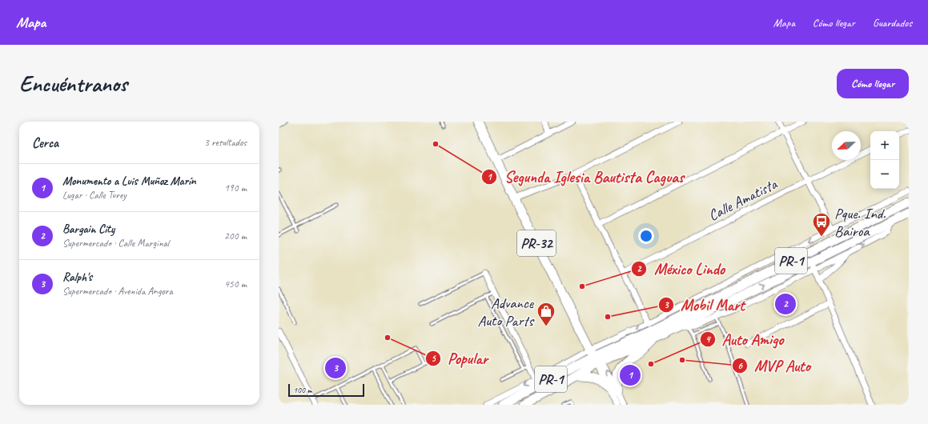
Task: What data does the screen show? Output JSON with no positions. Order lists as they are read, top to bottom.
{
  "streets": {
    "main road": ["PR-32", "PR-1"],
    "street": ["Calle Amatista"]
  },
  "crossings": [
    ["PR-32", "PR-1"]
  ],
  "places": {
    "other": [
      "Segunda Iglesia Bautista Caguas",
      "México Lindo",
      "Mobil Mart",
      "Popular",
      "MVP Auto",
      "Auto Amigo"
    ],
    "bus stop": ["Pque. Ind. Bairoa"],
    "shop": ["Advance Auto Parts"]
  },
  "scale_bar": "100 m",
  "north": "bottom left",
  "page": {
    "header": "Mapa",
    "nav": ["Mapa", "Cómo llegar", "Guardados"],
    "buttons": "Cómo llegar",
    "title": "Encuéntranos",
    "heading": ["Cerca", "3 resultados"],
    "map_buttons": ["+", "−"],
    "list": [
      {
        "mark": "1",
        "name": "Monumento a Luis Muñoz Marín",
        "note": "Lugar · Calle Turey",
        "value": "190 m"
      },
      {
        "mark": "2",
        "name": "Bargain City",
        "note": "Supermercado · Calle Marginal",
        "value": "200 m"
      },
      {
        "mark": "3",
        "name": "Ralph's",
        "note": "Supermercado · Avenida Angora",
        "value": "450 m"
      }
    ],
    "pins": ["2", "3", "1"],
    "scale": "100 m"
  }
}
